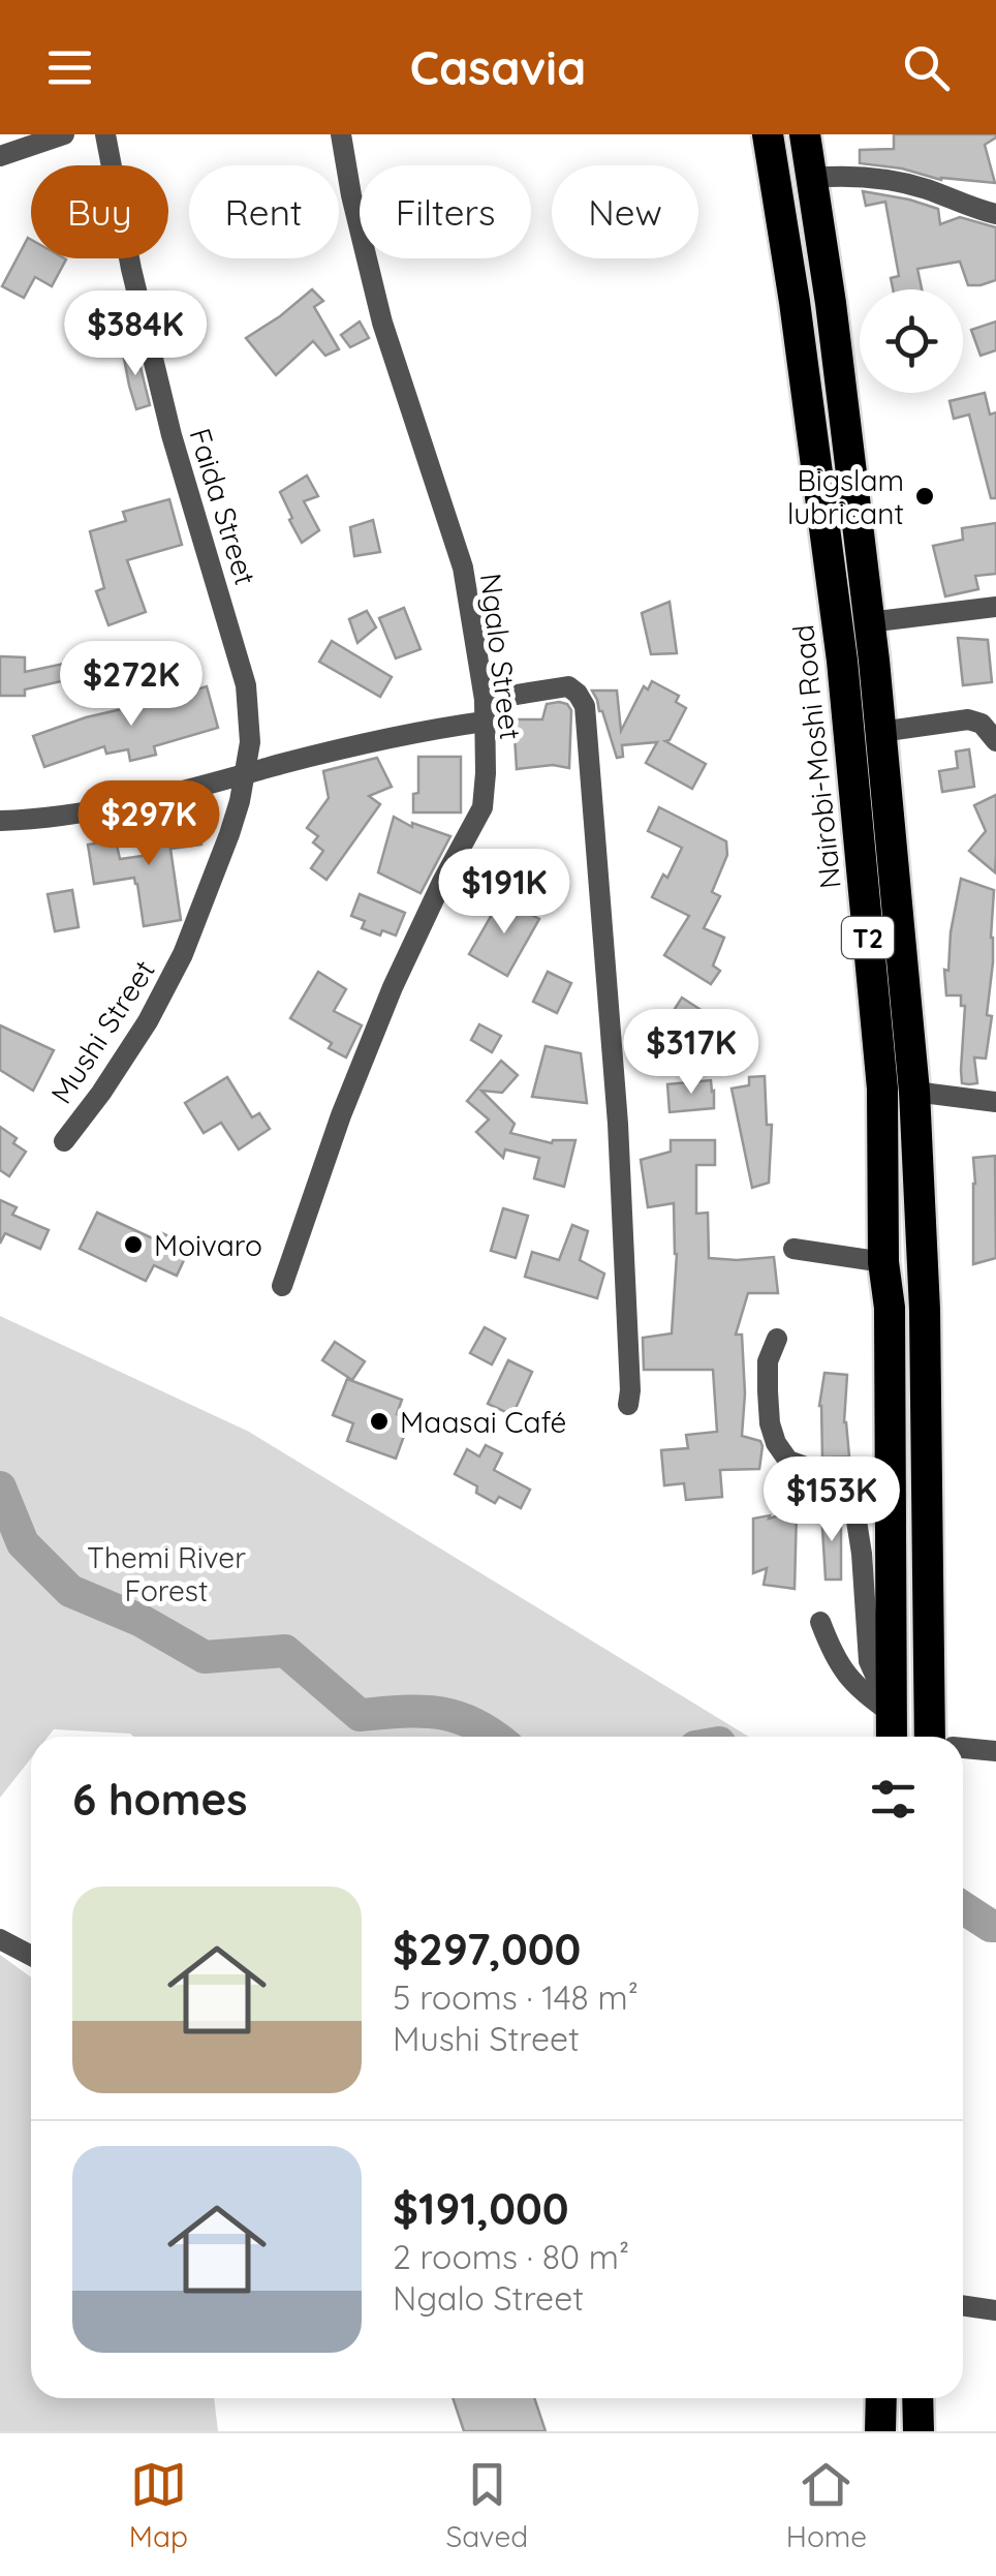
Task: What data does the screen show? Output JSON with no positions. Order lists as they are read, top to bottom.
{
  "streets": {
    "highway": ["Nairobi-Moshi Road", "T2"],
    "street": ["Faida Street", "Ngalo Street", "Mushi Street"]
  },
  "crossings": [
    ["Faida Street", "Mushi Street"]
  ],
  "parks": ["Themi River Forest"],
  "places": ["Bigslam lubricant", "Moivaro", "Maasai Café"],
  "page": {
    "header": "Casavia",
    "chip": [
      "Buy",
      "Rent",
      "Filters",
      "New"
    ],
    "price": [
      "$384K",
      "$272K",
      "$297K",
      "$191K",
      "$317K",
      "$153K"
    ],
    "heading": "6 homes",
    "list": [
      {
        "name": "$297,000",
        "note": "5 rooms · 148 m² · Mushi Street"
      },
      {
        "name": "$191,000",
        "note": "2 rooms · 80 m² · Ngalo Street"
      }
    ],
    "tabs": ["Map", "Saved", "Home"]
  }
}
